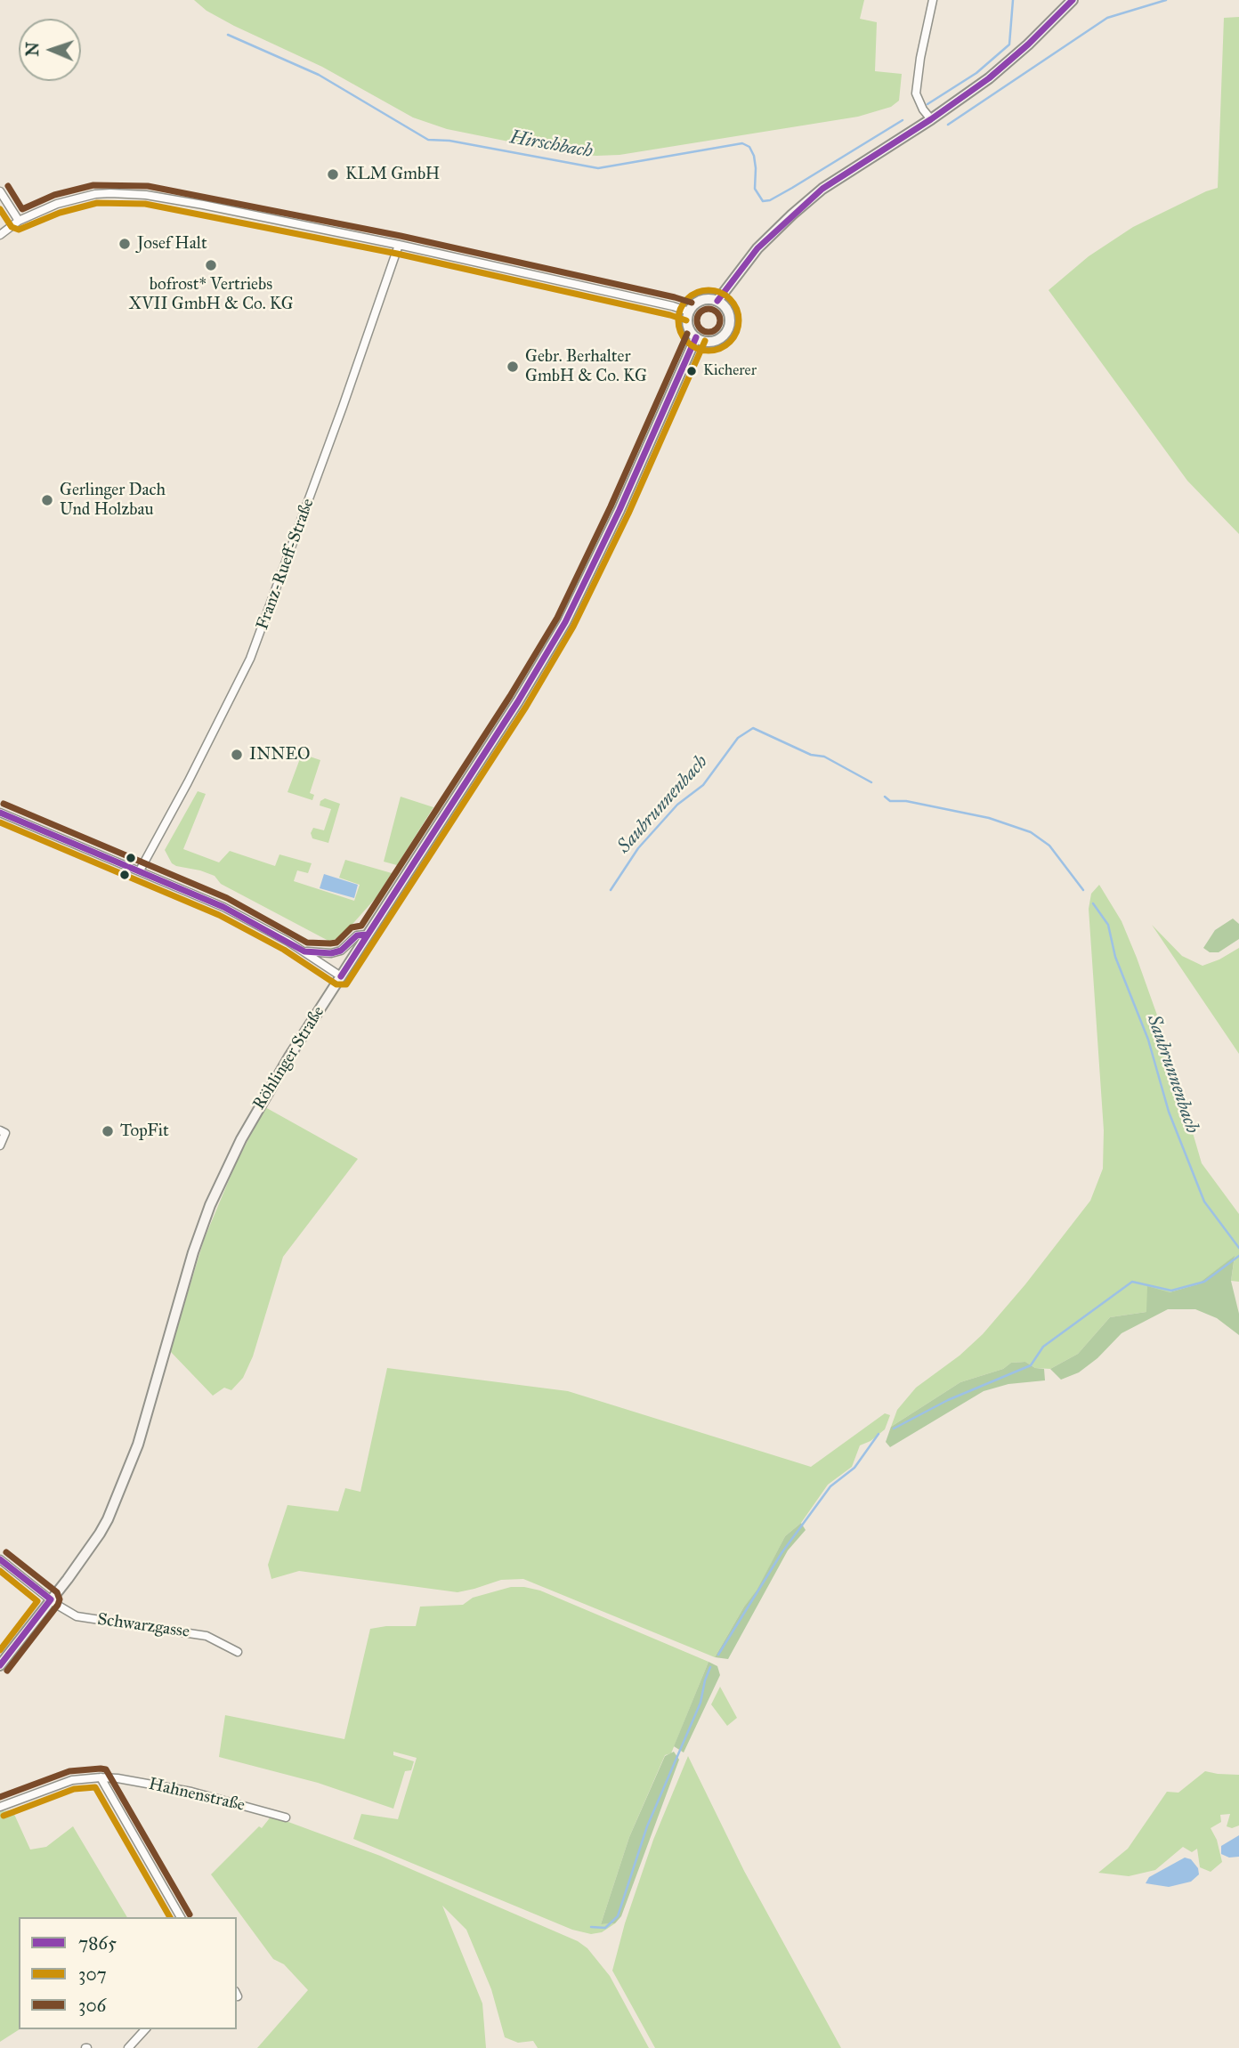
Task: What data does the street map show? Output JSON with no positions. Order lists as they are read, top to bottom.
{
  "streets": {
    "street": [
      "Franz-Rueff-Straße",
      "Röhlinger Straße",
      "Schwarzgasse",
      "Hahnenstraße"
    ]
  },
  "crossings": [
    ["Röhlinger Straße", "Schwarzgasse"]
  ],
  "water": ["Hirschbach", "Saubrunnenbach"],
  "places": [
    "KLM GmbH",
    "Josef Halt",
    "bofrost* Vertriebs XVII GmbH & Co. KG",
    "Gebr. Berhalter GmbH & Co. KG",
    "Kicherer",
    "Gerlinger Dach Und Holzbau",
    "INNEO",
    "TopFit"
  ],
  "lines": ["transit line 7865", "transit line 306", "transit line 307"],
  "legend": ["7865", "307", "306"],
  "north": "left"
}
